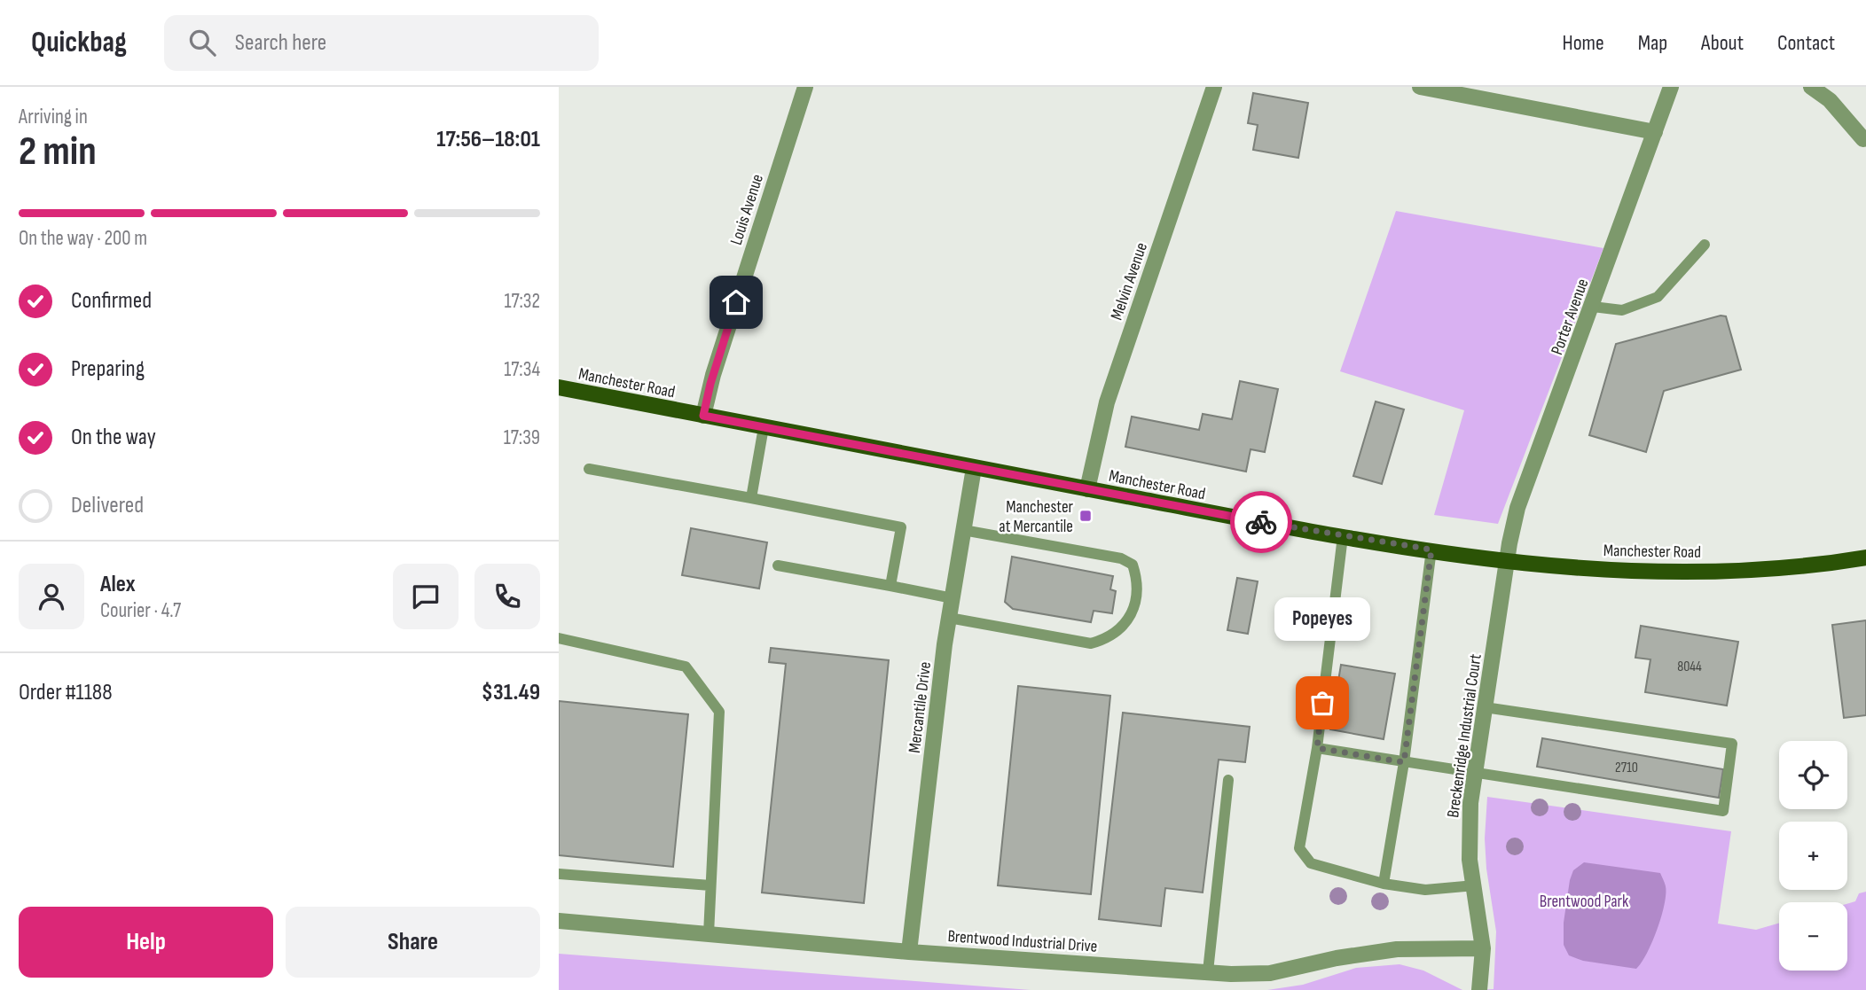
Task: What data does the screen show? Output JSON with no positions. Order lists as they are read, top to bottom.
{
  "streets": {
    "main road": ["Manchester Road"],
    "street": [
      "Louis Avenue",
      "Melvin Avenue",
      "Porter Avenue",
      "Mercantile Drive",
      "Breckenridge Industrial Court",
      "Brentwood Industrial Drive"
    ]
  },
  "crossings": [
    ["Louis Avenue", "Manchester Road"],
    ["Melvin Avenue", "Manchester Road"],
    ["Porter Avenue", "Manchester Road"],
    ["Porter Avenue", "Breckenridge Industrial Court"],
    ["Manchester Road", "Mercantile Drive"],
    ["Manchester Road", "Breckenridge Industrial Court"],
    ["Mercantile Drive", "Brentwood Industrial Drive"],
    ["Breckenridge Industrial Court", "Brentwood Industrial Drive"]
  ],
  "parks": ["Brentwood Park"],
  "places": {
    "transit": ["Manchester at Mercantile"],
    "other": ["Popeyes"]
  },
  "house_numbers": ["8044", "2710"],
  "page": {
    "header": "Quickbag",
    "search": "Search here",
    "nav": [
      "Home",
      "Map",
      "About",
      "Contact"
    ],
    "heading": ["2 min", "Arriving in", "17:56–18:01"],
    "panel": [
      "Alex",
      "Courier · 4.7",
      "Order #1188",
      "$31.49"
    ],
    "bar": "On the way · 200 m",
    "list": [
      ["Confirmed", "17:32"],
      ["Preparing", "17:34"],
      ["On the way", "17:39"],
      "Delivered"
    ],
    "bubble": "Popeyes",
    "map_buttons": ["+", "−"],
    "buttons": ["Help", "Share"]
  }
}
